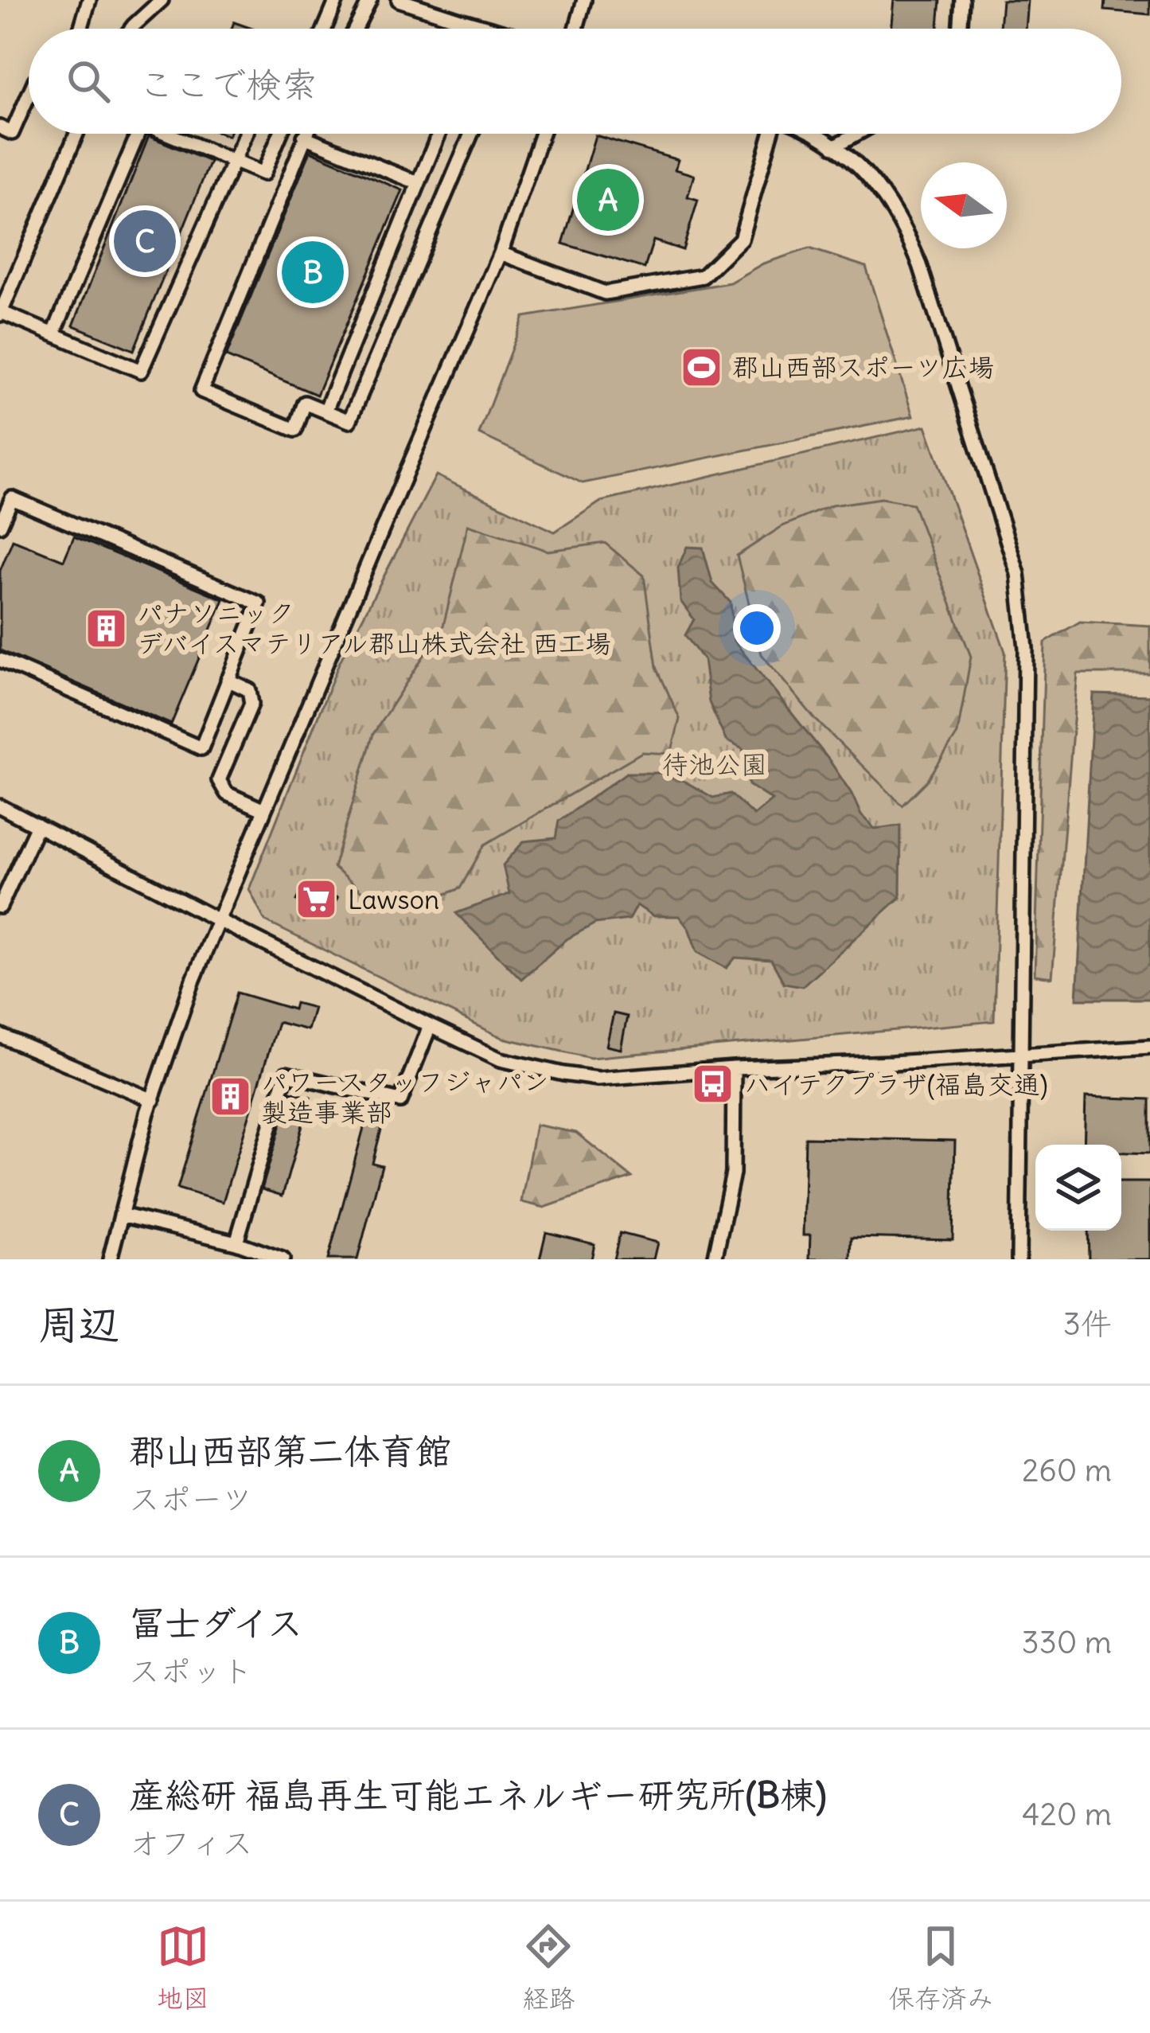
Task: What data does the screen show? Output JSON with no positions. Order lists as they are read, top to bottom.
{
  "parks": ["待池公園"],
  "places": {
    "sports": ["郡山西部スポーツ広場"],
    "building": ["パナソニック デバイスマテリアル郡山株式会社 西工場", "パワースタッフジャパン 製造事業部"],
    "supermarket": ["Lawson"],
    "bus stop": ["ハイテクプラザ(福島交通)"]
  },
  "north": "left",
  "page": {
    "search": "ここで検索",
    "pins": ["A", "C", "B"],
    "heading": ["周辺", "3件"],
    "list": [
      {
        "mark": "A",
        "name": "郡山西部第二体育館",
        "note": "スポーツ",
        "value": "260 m"
      },
      {
        "mark": "B",
        "name": "冨士ダイス",
        "note": "スポット",
        "value": "330 m"
      },
      {
        "mark": "C",
        "name": "産総研 福島再生可能エネルギー研究所(B棟)",
        "note": "オフィス",
        "value": "420 m"
      }
    ],
    "nav": ["地図", "経路", "保存済み"]
  }
}
